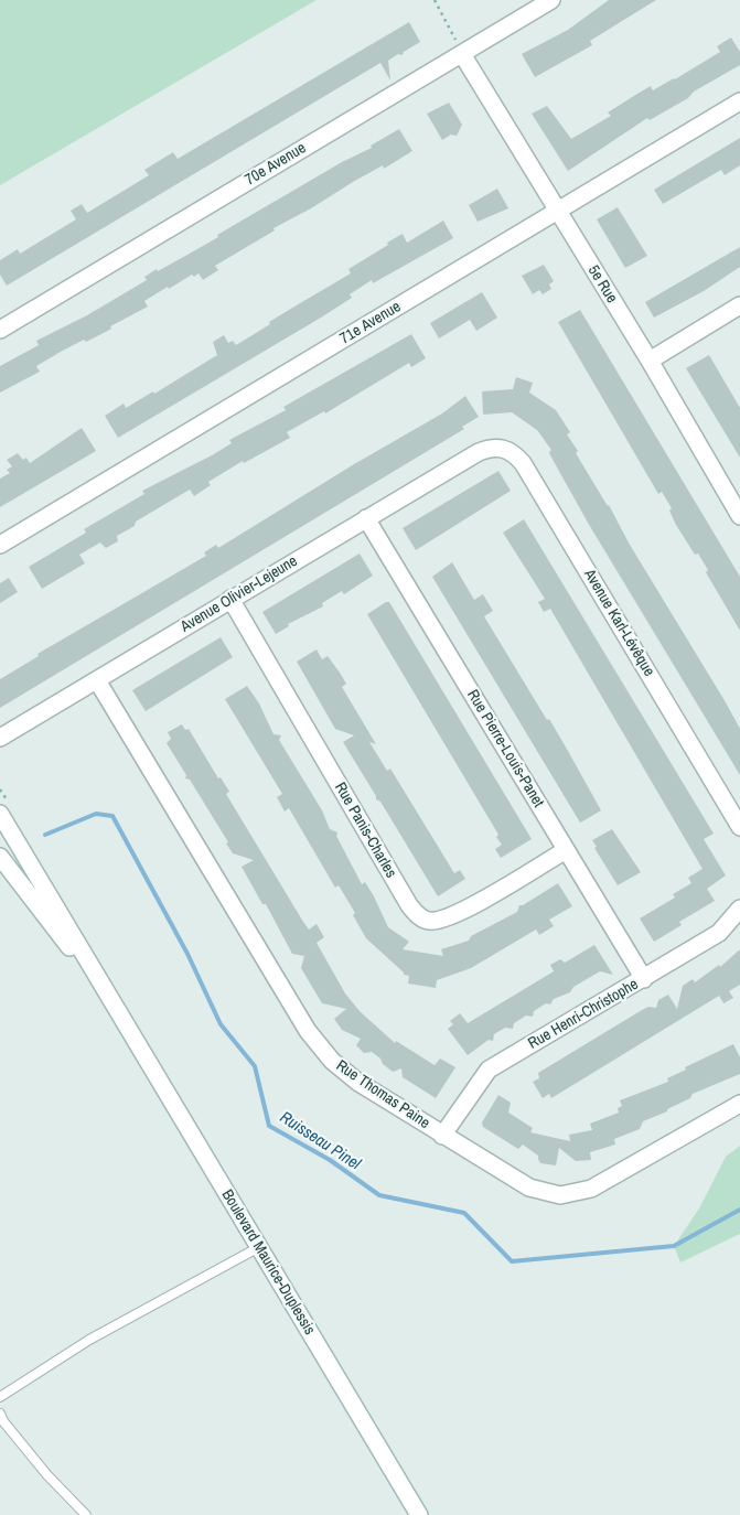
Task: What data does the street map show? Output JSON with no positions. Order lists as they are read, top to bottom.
{
  "streets": {
    "street": [
      "70e Avenue",
      "5e Rue",
      "71e Avenue",
      "Avenue Olivier-Lejeune",
      "Avenue Karl-Lévêque",
      "Rue Pierre-Louis-Panet",
      "Rue Panis-Charles",
      "Rue Henri-Christophe",
      "Rue Thomas Paine",
      "Boulevard Maurice-Duplessis"
    ]
  },
  "crossings": [
    ["70e Avenue", "5e Rue"],
    ["5e Rue", "71e Avenue"],
    ["Avenue Olivier-Lejeune", "Avenue Karl-Lévêque"],
    ["Avenue Olivier-Lejeune", "Rue Pierre-Louis-Panet"],
    ["Avenue Olivier-Lejeune", "Rue Panis-Charles"],
    ["Avenue Olivier-Lejeune", "Rue Thomas Paine"],
    ["Rue Pierre-Louis-Panet", "Rue Panis-Charles"],
    ["Rue Pierre-Louis-Panet", "Rue Henri-Christophe"],
    ["Rue Henri-Christophe", "Rue Thomas Paine"]
  ],
  "water": ["Ruisseau Pinel"]
}
